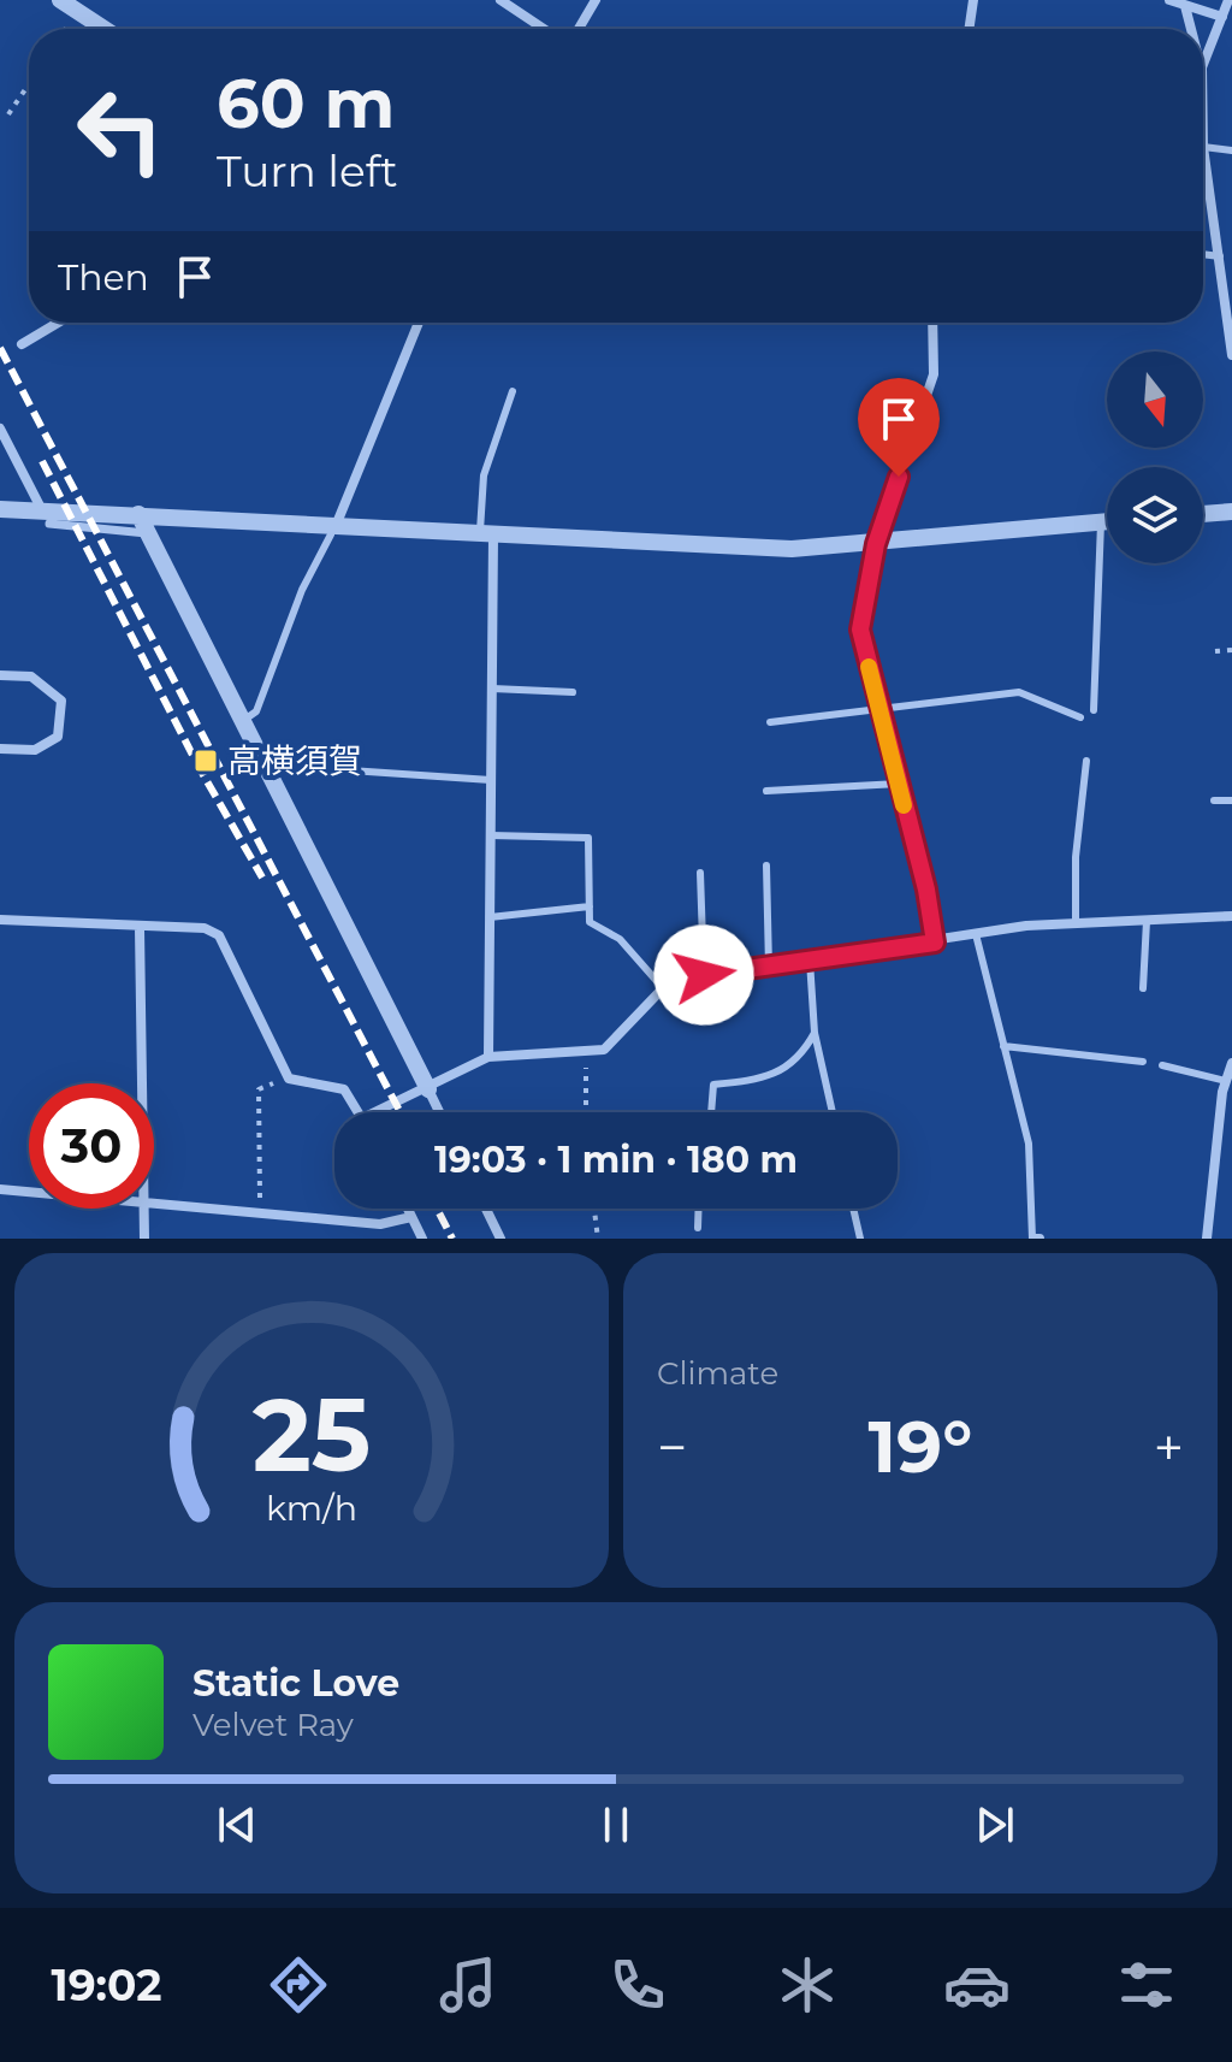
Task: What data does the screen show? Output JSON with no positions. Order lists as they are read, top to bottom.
{
  "places": {
    "transit": ["高横須賀"]
  },
  "north": "bottom",
  "page": {
    "turn": ["60 m", "Turn left"],
    "then": "Then",
    "limit": "30",
    "trip": "19:03 · 1 min · 180 m",
    "tile": "Climate",
    "heat": ["−", "19°", "+"],
    "song": ["Static Love", "Velvet Ray"],
    "tabs": "19:02",
    "gauge": ["25", "km/h"]
  }
}
